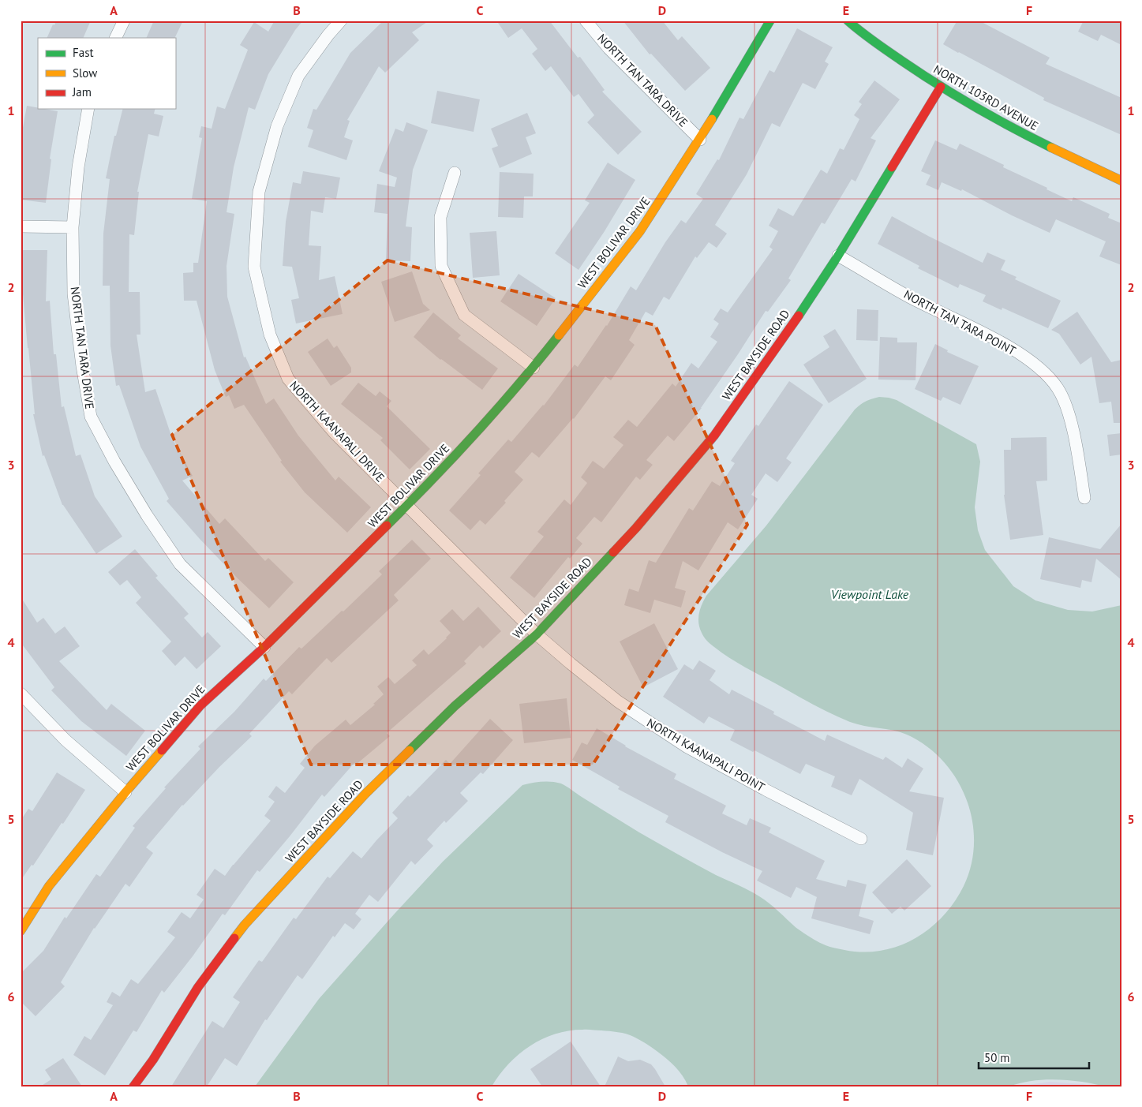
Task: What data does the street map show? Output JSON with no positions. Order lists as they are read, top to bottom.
{
  "streets": {
    "street": [
      "NORTH TAN TARA DRIVE",
      "NORTH 103RD AVENUE",
      "WEST BOLIVAR DRIVE",
      "NORTH TAN TARA POINT",
      "WEST BAYSIDE ROAD",
      "NORTH KAANAPALI DRIVE",
      "NORTH KAANAPALI POINT"
    ]
  },
  "crossings": [
    ["NORTH TAN TARA DRIVE", "WEST BOLIVAR DRIVE"],
    ["NORTH 103RD AVENUE", "WEST BAYSIDE ROAD"],
    ["WEST BOLIVAR DRIVE", "NORTH KAANAPALI DRIVE"],
    ["WEST BOLIVAR DRIVE", "NORTH KAANAPALI POINT"],
    ["NORTH TAN TARA POINT", "WEST BAYSIDE ROAD"],
    ["WEST BAYSIDE ROAD", "NORTH KAANAPALI POINT"],
    ["NORTH KAANAPALI DRIVE", "NORTH KAANAPALI POINT"]
  ],
  "water": ["Viewpoint Lake"],
  "legend": ["Fast", "Slow", "Jam"],
  "scale_bar": "50 m",
  "grid": {
    "columns": [
      "A",
      "B",
      "C",
      "D",
      "E",
      "F"
    ],
    "rows": [
      "1",
      "2",
      "3",
      "4",
      "5",
      "6"
    ]
  }
}
